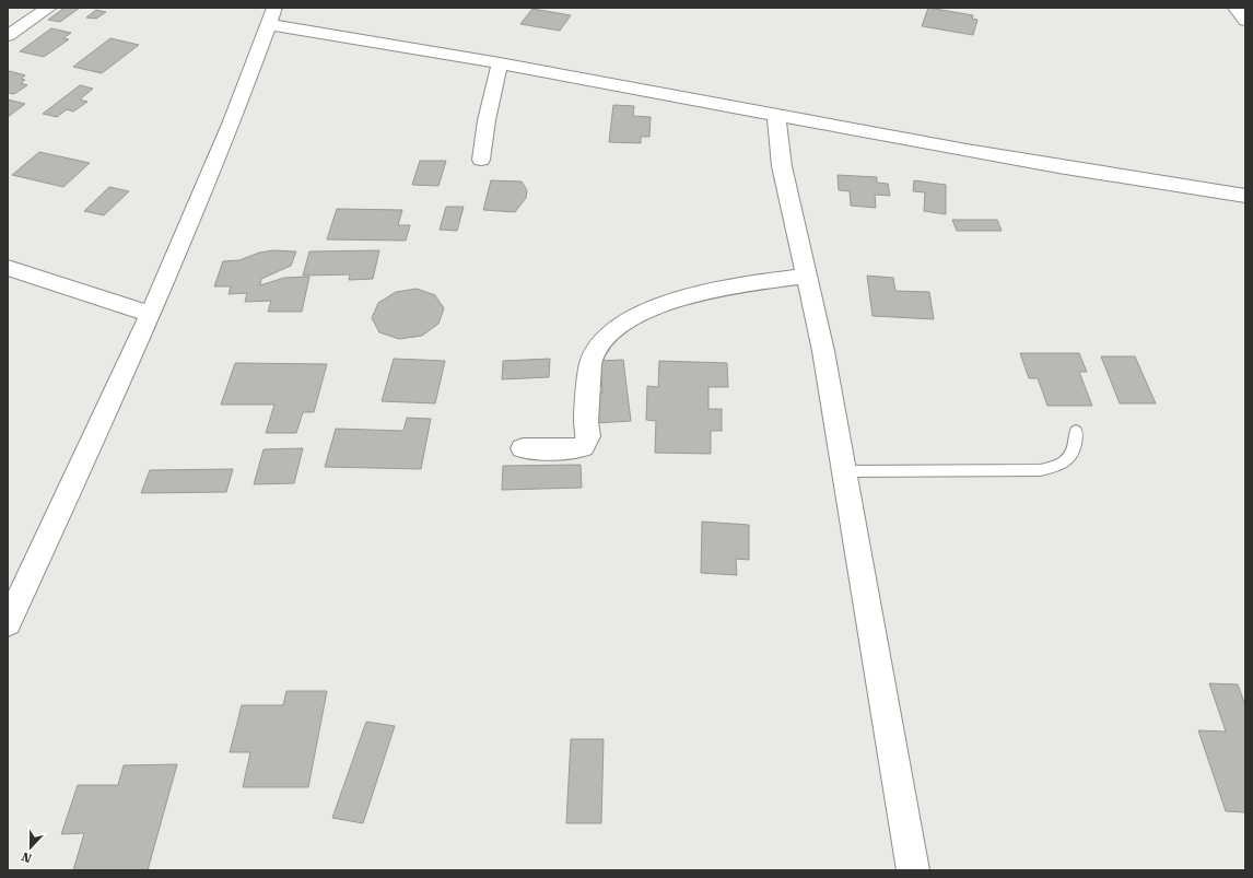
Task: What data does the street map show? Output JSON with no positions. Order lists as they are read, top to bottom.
{
  "north": "bottom"
}
